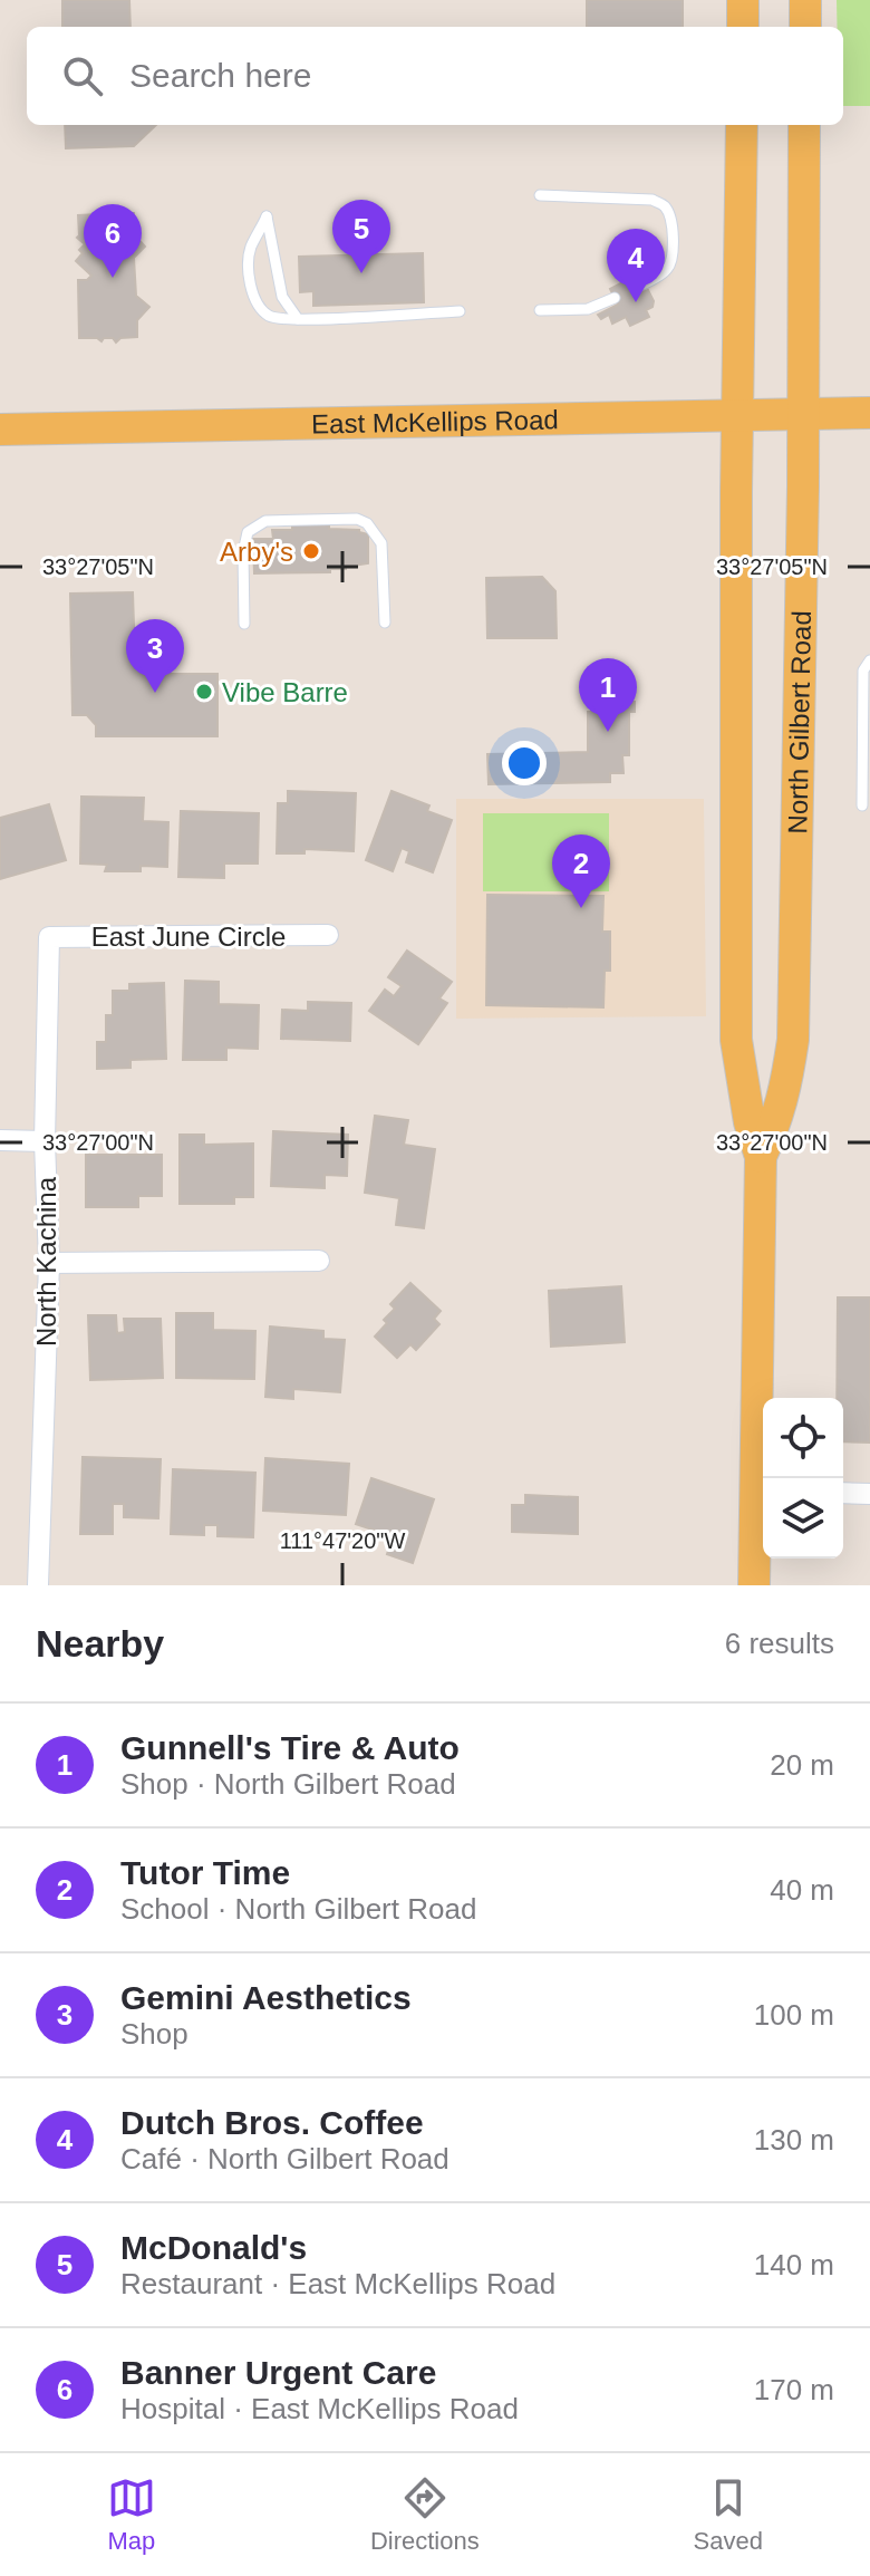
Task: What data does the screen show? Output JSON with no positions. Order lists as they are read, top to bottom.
{
  "streets": {
    "main road": ["East McKellips Road", "North Gilbert Road"],
    "street": ["East June Circle", "North Kachina"]
  },
  "crossings": [
    ["East McKellips Road", "North Gilbert Road"],
    ["East June Circle", "North Kachina"]
  ],
  "places": ["Arby's", "Vibe Barre"],
  "page": {
    "search": "Search here",
    "pins": [
      "5",
      "6",
      "4",
      "3",
      "1",
      "2"
    ],
    "heading": ["Nearby", "6 results"],
    "list": [
      {
        "mark": "1",
        "name": "Gunnell's Tire & Auto",
        "note": "Shop · North Gilbert Road",
        "value": "20 m"
      },
      {
        "mark": "2",
        "name": "Tutor Time",
        "note": "School · North Gilbert Road",
        "value": "40 m"
      },
      {
        "mark": "3",
        "name": "Gemini Aesthetics",
        "note": "Shop",
        "value": "100 m"
      },
      {
        "mark": "4",
        "name": "Dutch Bros. Coffee",
        "note": "Café · North Gilbert Road",
        "value": "130 m"
      },
      {
        "mark": "5",
        "name": "McDonald's",
        "note": "Restaurant · East McKellips Road",
        "value": "140 m"
      },
      {
        "mark": "6",
        "name": "Banner Urgent Care",
        "note": "Hospital · East McKellips Road",
        "value": "170 m"
      }
    ],
    "nav": ["Map", "Directions", "Saved"]
  },
  "coordinates": ["33°27'05\"N", "33°27'00\"N", "111°47'20\"W"]
}
